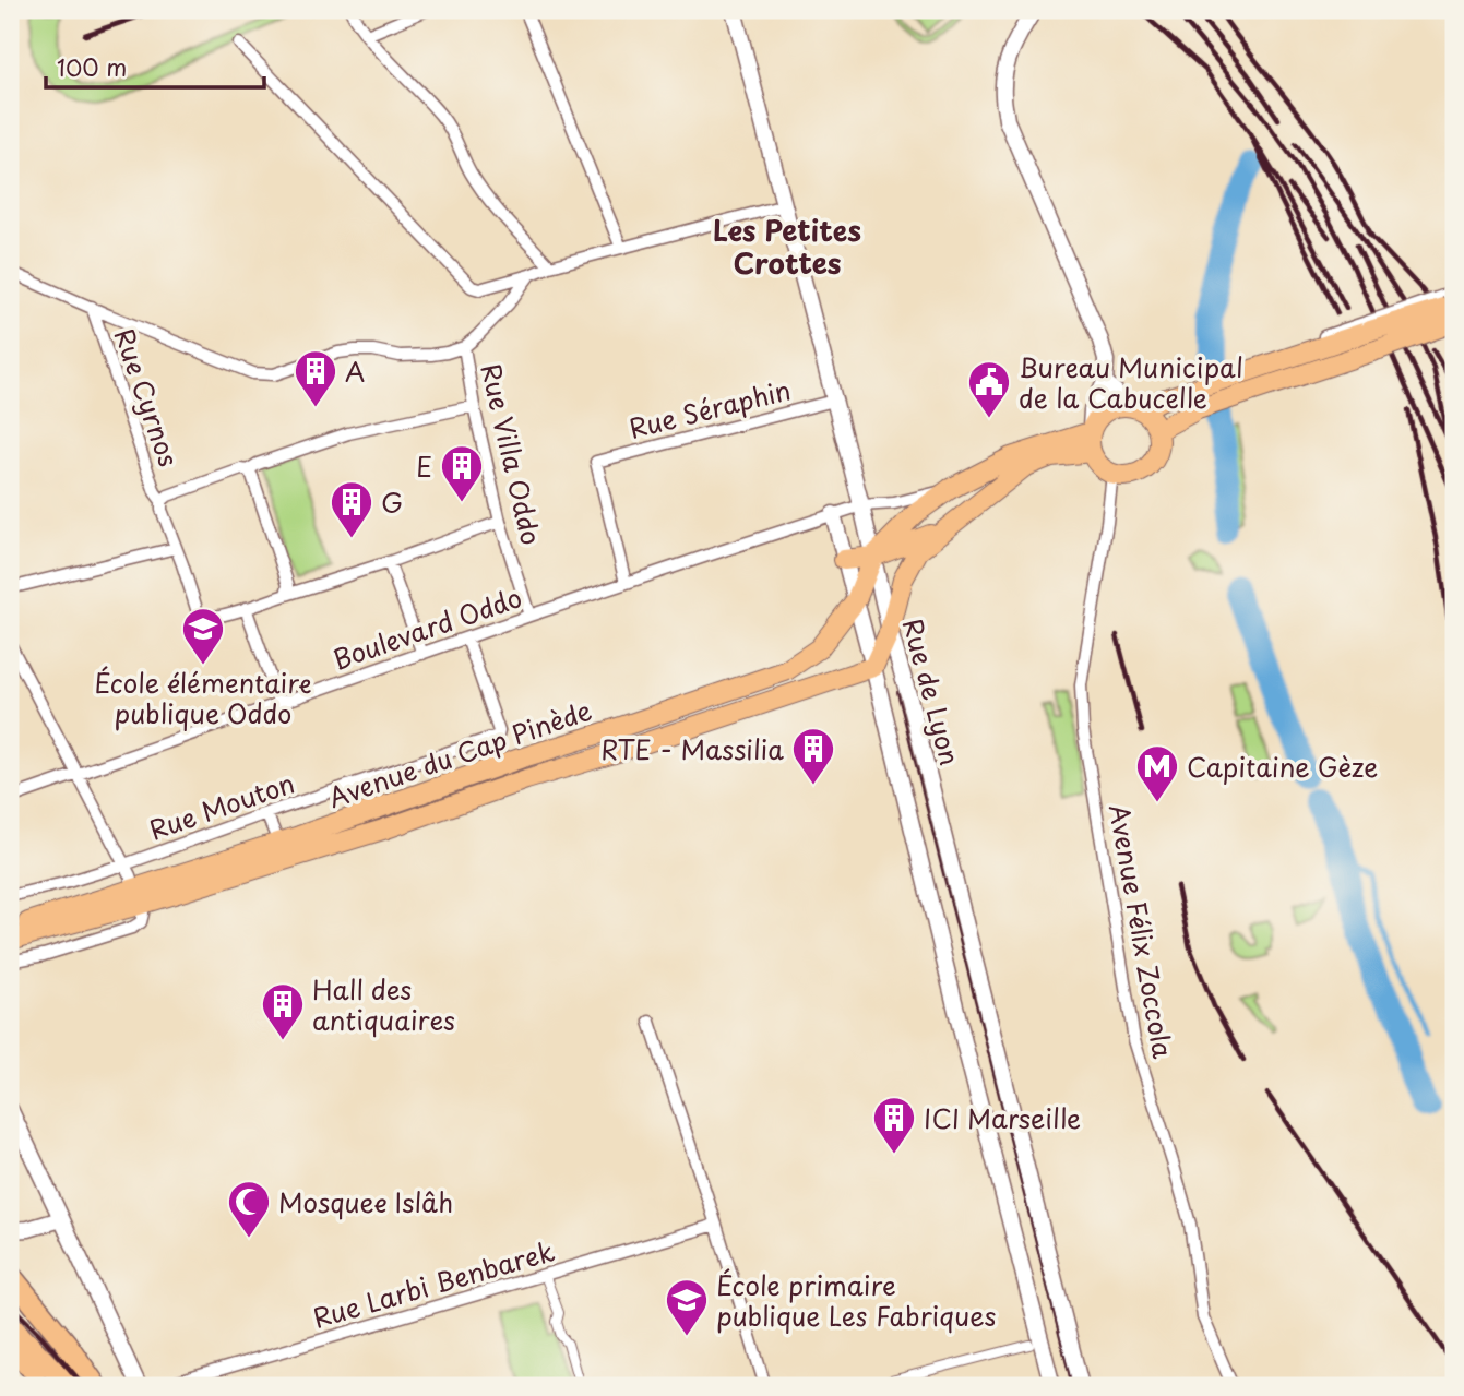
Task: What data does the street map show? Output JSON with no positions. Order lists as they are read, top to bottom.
{
  "streets": {
    "main road": ["Avenue du Cap Pinède"],
    "street": [
      "Rue Cyrnos",
      "Rue Séraphin",
      "Rue Villa Oddo",
      "Boulevard Oddo",
      "Rue de Lyon",
      "Rue Mouton",
      "Avenue Félix Zoccola",
      "Rue Larbi Benbarek"
    ]
  },
  "crossings": [
    ["Rue Séraphin", "Boulevard Oddo"],
    ["Rue Séraphin", "Rue de Lyon"],
    ["Rue Villa Oddo", "Boulevard Oddo"],
    ["Boulevard Oddo", "Rue de Lyon"],
    ["Boulevard Oddo", "Rue Mouton"],
    ["Rue de Lyon", "Avenue du Cap Pinède"]
  ],
  "districts": ["Les Petites Crottes"],
  "places": {
    "building": [
      "A",
      "E",
      "G",
      "RTE - Massilia",
      "Hall des antiquaires",
      "ICI Marseille"
    ],
    "public building": ["Bureau Municipal de la Cabucelle"],
    "school or university": ["École élémentaire publique Oddo", "École primaire publique Les Fabriques"],
    "metro station": ["Capitaine Gèze"],
    "mosque": ["Mosquee Islâh"]
  },
  "scale_bar": "100 m"
}
